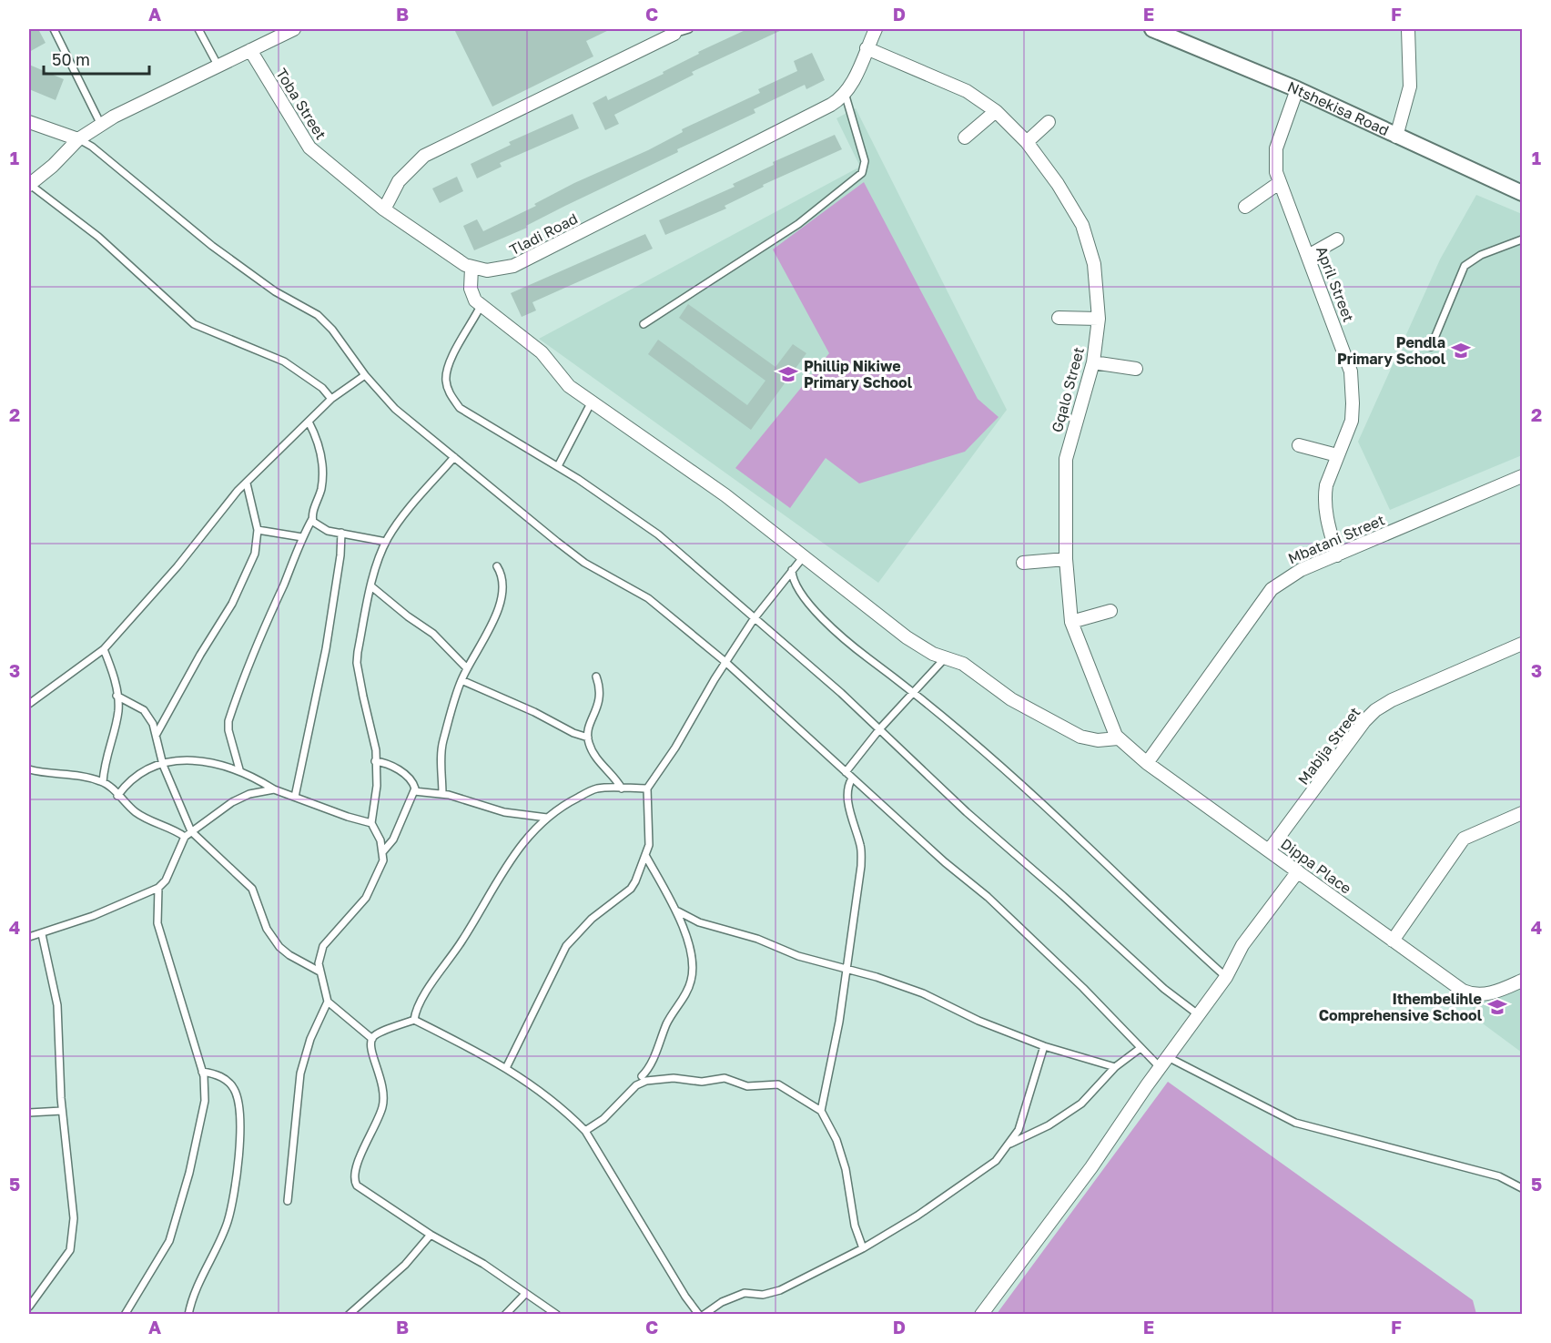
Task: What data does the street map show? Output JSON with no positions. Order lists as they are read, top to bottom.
{
  "streets": {
    "street": [
      "Toba Street",
      "Ntshekisa Road",
      "Tladi Road",
      "April Street",
      "Gqalo Street",
      "Mbatani Street",
      "Mabija Street",
      "Dippa Place"
    ]
  },
  "crossings": [
    ["Ntshekisa Road", "April Street"],
    ["Tladi Road", "Gqalo Street"],
    ["April Street", "Mbatani Street"],
    ["Gqalo Street", "Mbatani Street"],
    ["Gqalo Street", "Dippa Place"],
    ["Mbatani Street", "Dippa Place"],
    ["Mabija Street", "Dippa Place"]
  ],
  "places": {
    "school or university": ["Pendla Primary School", "Phillip Nikiwe Primary School", "Ithembelihle Comprehensive School"]
  },
  "scale_bar": "50 m",
  "grid": {
    "columns": [
      "A",
      "B",
      "C",
      "D",
      "E",
      "F"
    ],
    "rows": [
      "1",
      "2",
      "3",
      "4",
      "5"
    ]
  }
}
